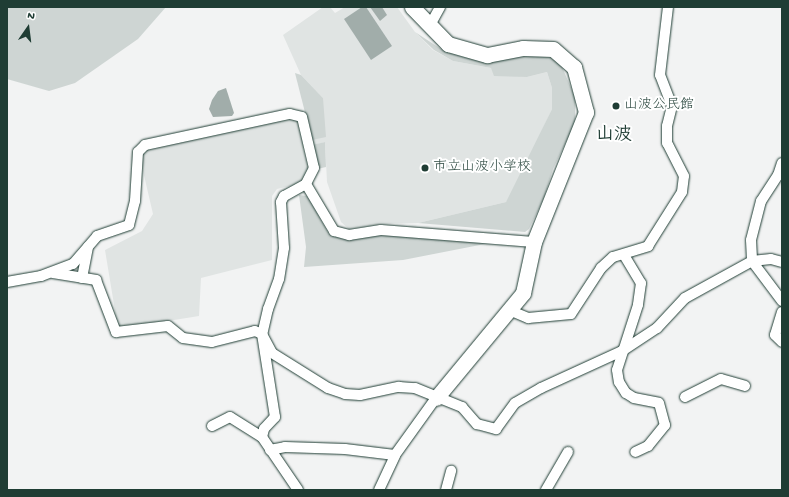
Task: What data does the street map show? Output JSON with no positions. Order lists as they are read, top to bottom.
{
  "districts": ["山波"],
  "places": ["山波公民館", "市立山波小学校"],
  "north": "top"
}
